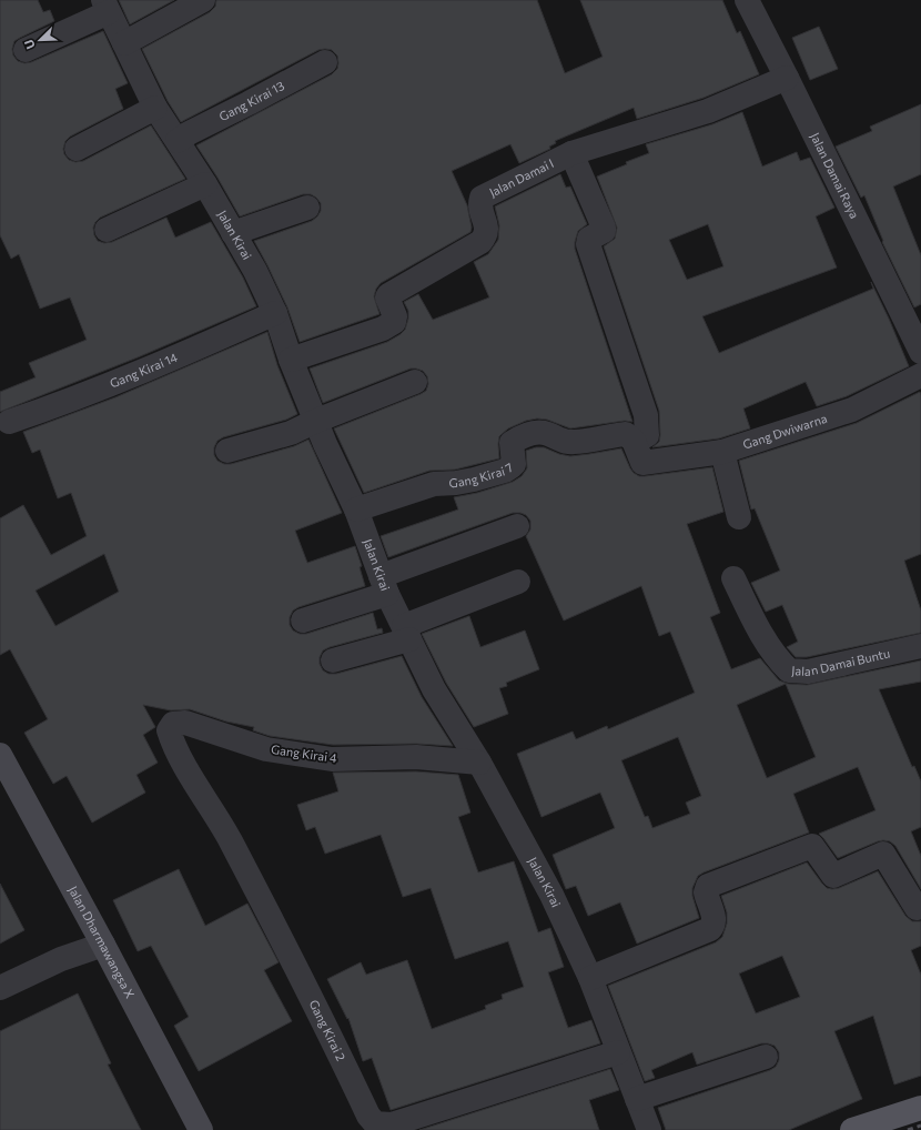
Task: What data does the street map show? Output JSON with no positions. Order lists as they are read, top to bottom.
{
  "streets": {
    "street": [
      "Gang Kirai 13",
      "Jalan Damai Raya",
      "Jalan Damai I",
      "Jalan Kirai",
      "Gang Kirai 14",
      "Gang Dwiwarna",
      "Gang Kirai 7",
      "Jalan Damai Buntu",
      "Gang Kirai 4",
      "Jalan Dharmawangsa X",
      "Gang Kirai 2"
    ]
  },
  "crossings": [
    ["Gang Kirai 13", "Jalan Kirai"],
    ["Jalan Damai Raya", "Jalan Damai I"],
    ["Jalan Damai I", "Jalan Kirai"],
    ["Jalan Kirai", "Gang Kirai 14"],
    ["Jalan Kirai", "Gang Kirai 7"],
    ["Jalan Kirai", "Gang Kirai 4"],
    ["Jalan Kirai", "Gang Kirai 2"],
    ["Gang Dwiwarna", "Gang Kirai 7"],
    ["Gang Kirai 4", "Gang Kirai 2"]
  ],
  "north": "bottom left"
}
